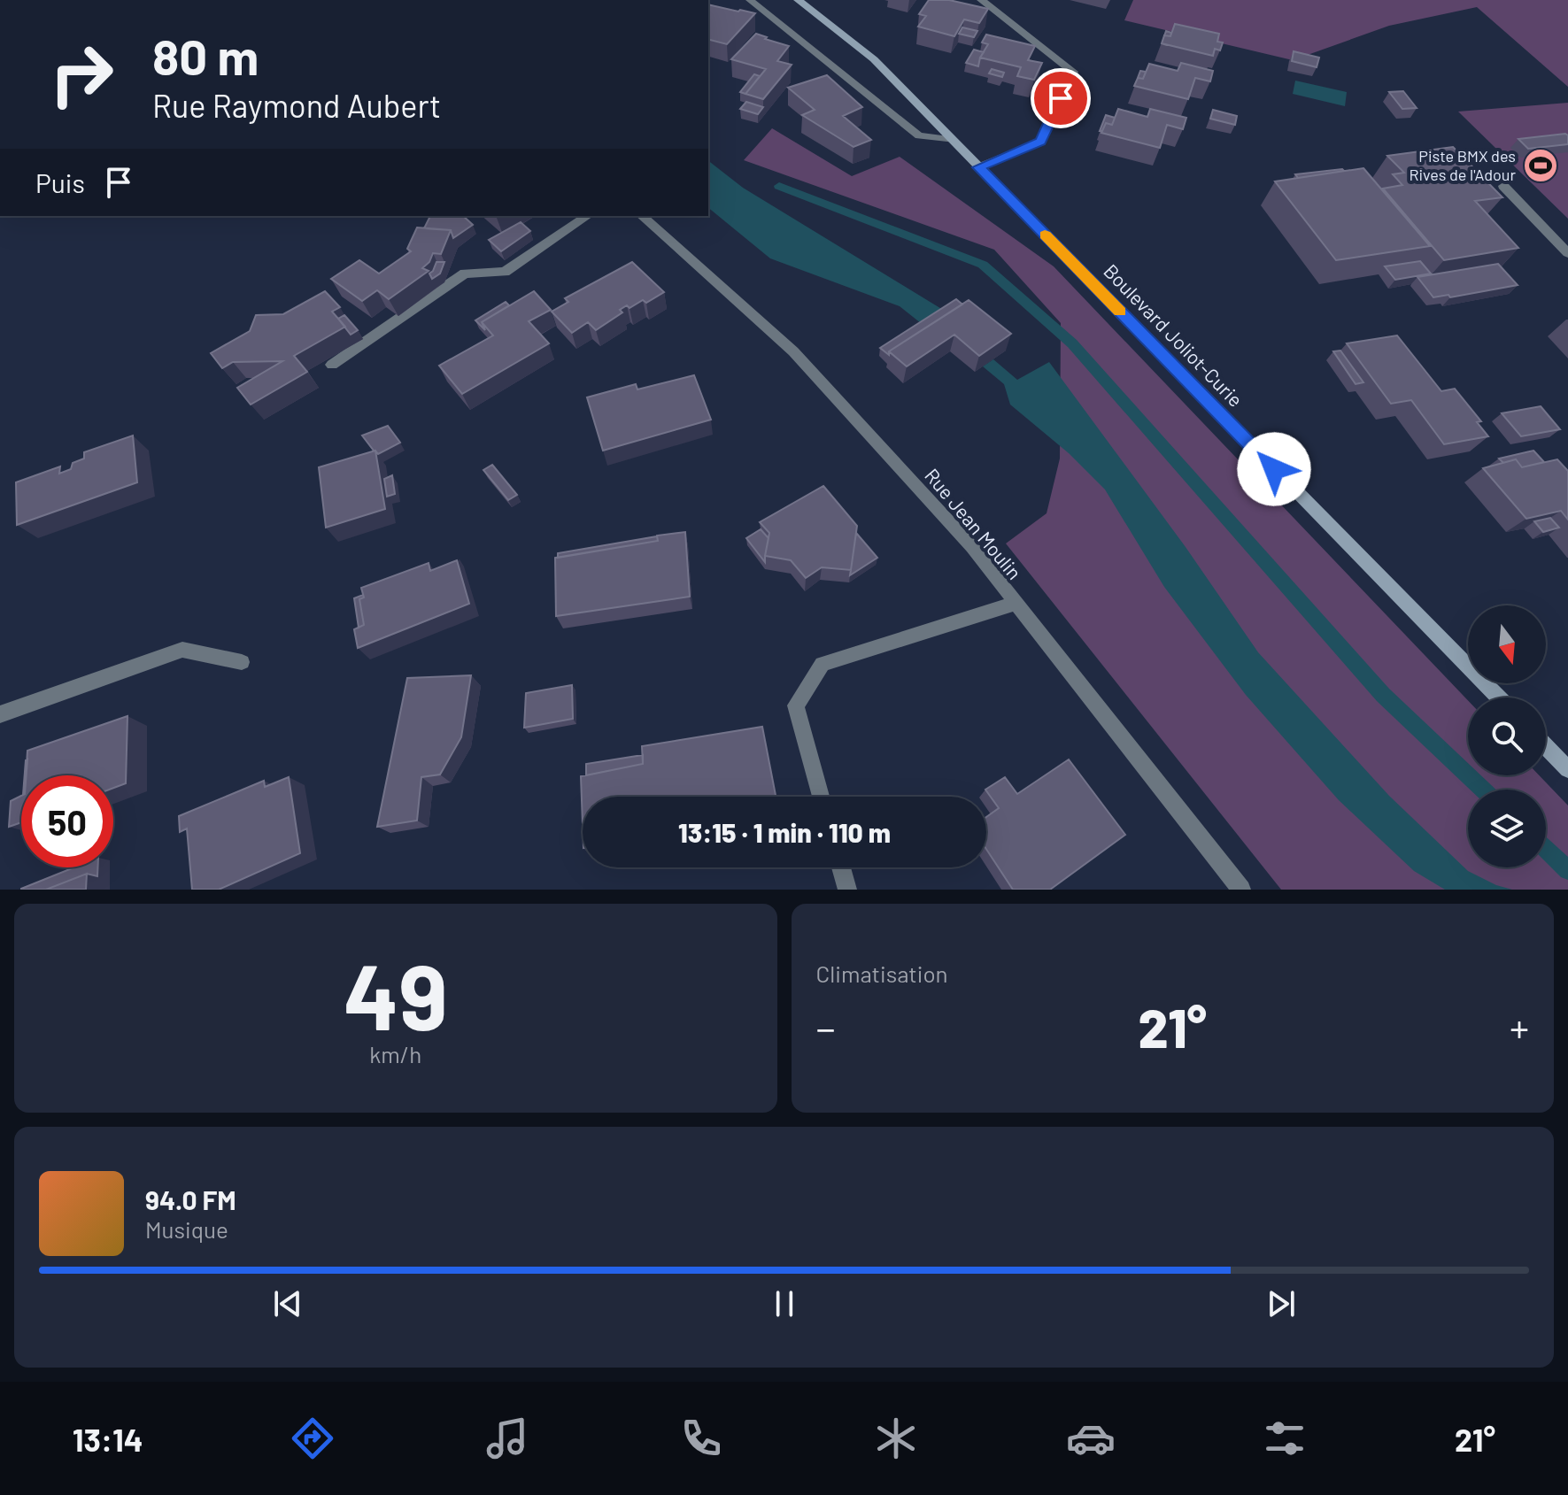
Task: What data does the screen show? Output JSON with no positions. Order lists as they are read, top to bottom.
{
  "streets": {
    "main road": ["Boulevard Joliot-Curie"],
    "street": ["Rue Jean Moulin"]
  },
  "places": {
    "sports": ["Piste BMX des Rives de l'Adour"]
  },
  "north": "bottom",
  "page": {
    "turn": ["80 m", "Rue Raymond Aubert"],
    "then": "Puis",
    "limit": "50",
    "trip": "13:15 · 1 min · 110 m",
    "tile": [
      ["49", "km/h"],
      "Climatisation"
    ],
    "heat": ["−", "21°", "+"],
    "song": ["94.0 FM", "Musique"],
    "tabs": ["13:14", "21°"]
  }
}
